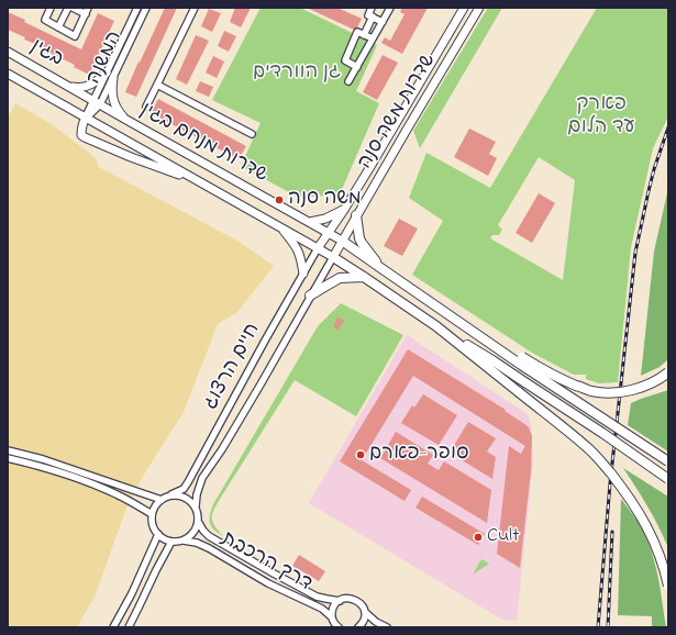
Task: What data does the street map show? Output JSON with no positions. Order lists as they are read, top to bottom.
{
  "streets": {
    "main road": ["בגין", "שדרות משה סנה", "שדרות מנחם בגין"],
    "street": ["המשנה", "חיים הרצוג", "דרך הרכבת"]
  },
  "crossings": [
    ["בגין", "שדרות מנחם בגין"],
    ["המשנה", "שדרות מנחם בגין"],
    ["שדרות משה סנה", "שדרות מנחם בגין"],
    ["שדרות משה סנה", "חיים הרצוג"],
    ["שדרות מנחם בגין", "חיים הרצוג"],
    ["חיים הרצוג", "דרך הרכבת"]
  ],
  "parks": ["גן הוורדים", "פארק עד הלום"],
  "places": ["משה סנה", "סופר-פארם", "Cult"]
}
